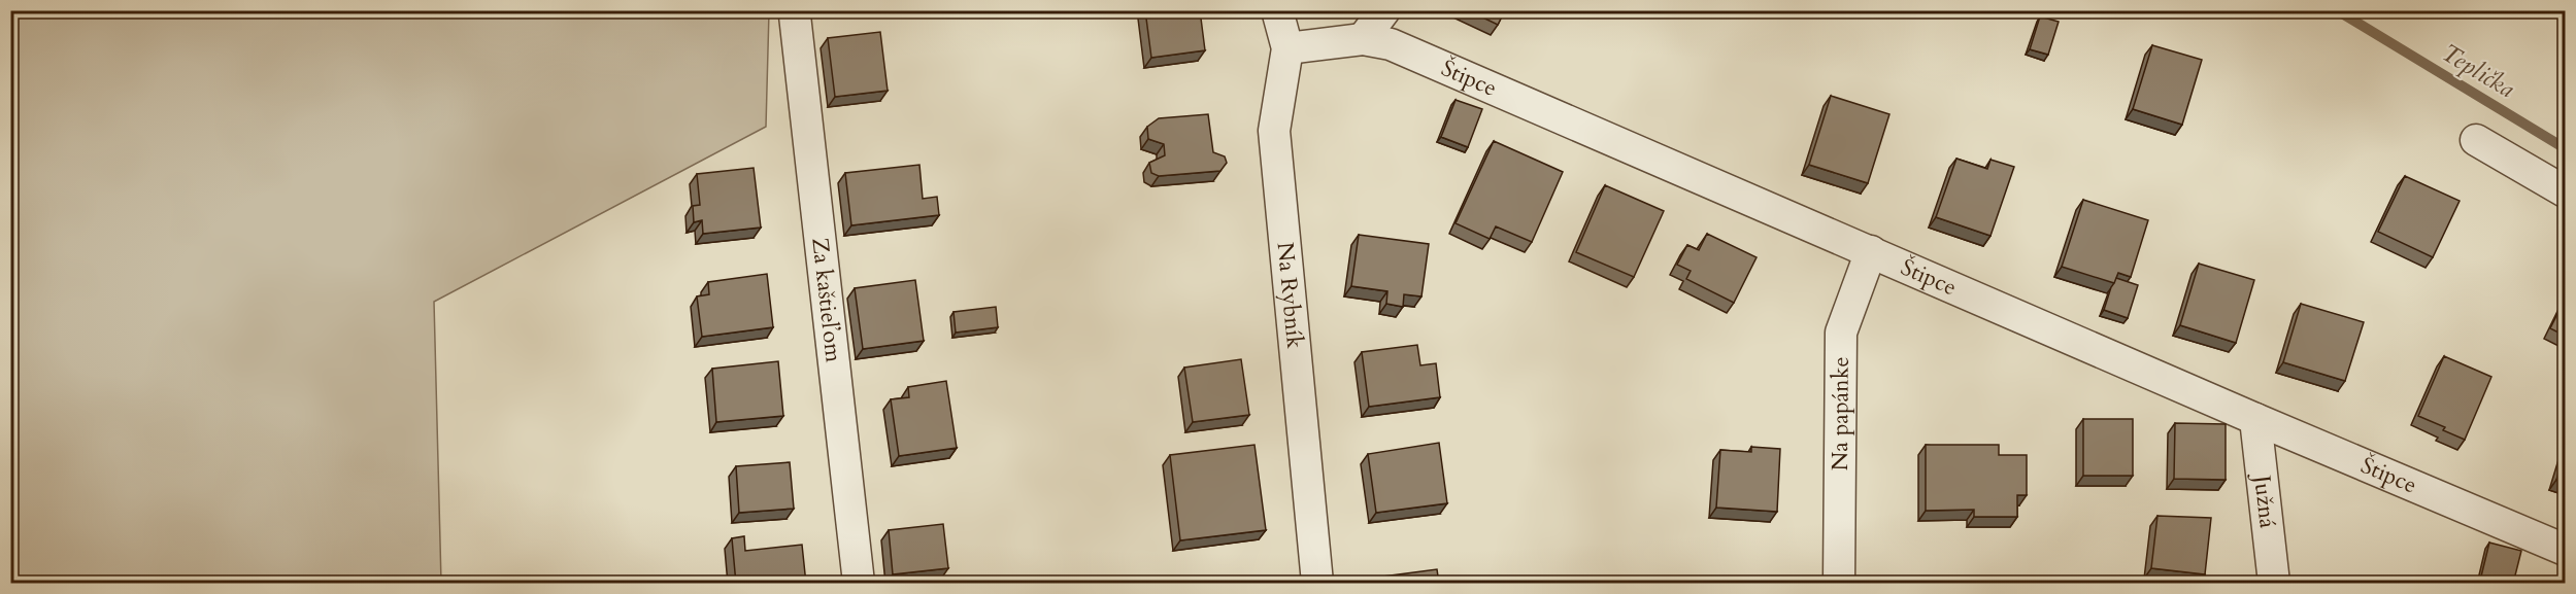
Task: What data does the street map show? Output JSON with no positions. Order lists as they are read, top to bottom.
{
  "streets": {
    "street": [
      "Štipce",
      "Na Rybník",
      "Za kaštieľom",
      "Na papánke",
      "Južná"
    ]
  },
  "crossings": [
    ["Štipce", "Na Rybník"],
    ["Štipce", "Na papánke"],
    ["Štipce", "Južná"]
  ],
  "water": ["Teplička"]
}
